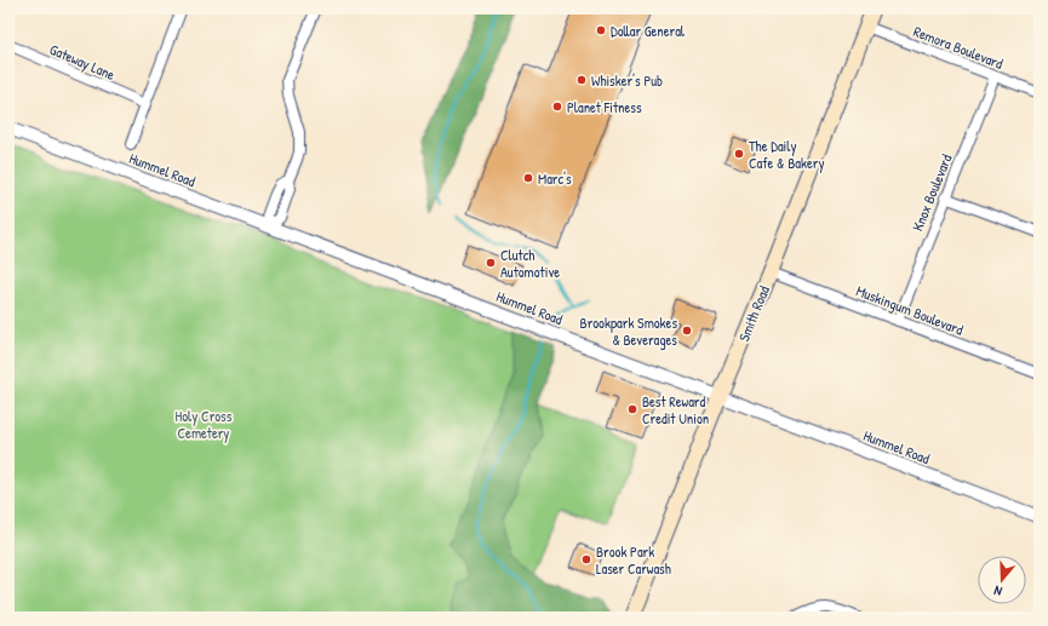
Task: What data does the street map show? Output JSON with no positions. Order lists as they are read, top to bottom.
{
  "streets": {
    "main road": ["Smith Road"],
    "street": [
      "Remora Boulevard",
      "Gateway Lane",
      "Hummel Road",
      "Knox Boulevard",
      "Muskingum Boulevard"
    ]
  },
  "crossings": [
    ["Remora Boulevard", "Knox Boulevard"],
    ["Remora Boulevard", "Smith Road"],
    ["Hummel Road", "Smith Road"],
    ["Knox Boulevard", "Muskingum Boulevard"],
    ["Muskingum Boulevard", "Smith Road"]
  ],
  "parks": ["Holy Cross Cemetery"],
  "places": [
    "Dollar General",
    "Whisker's Pub",
    "Planet Fitness",
    "The Daily Cafe & Bakery",
    "Marc's",
    "Clutch Automotive",
    "Brookpark Smokes & Beverages",
    "Best Reward Credit Union",
    "Brook Park Laser Carwash"
  ],
  "north": "bottom"
}
